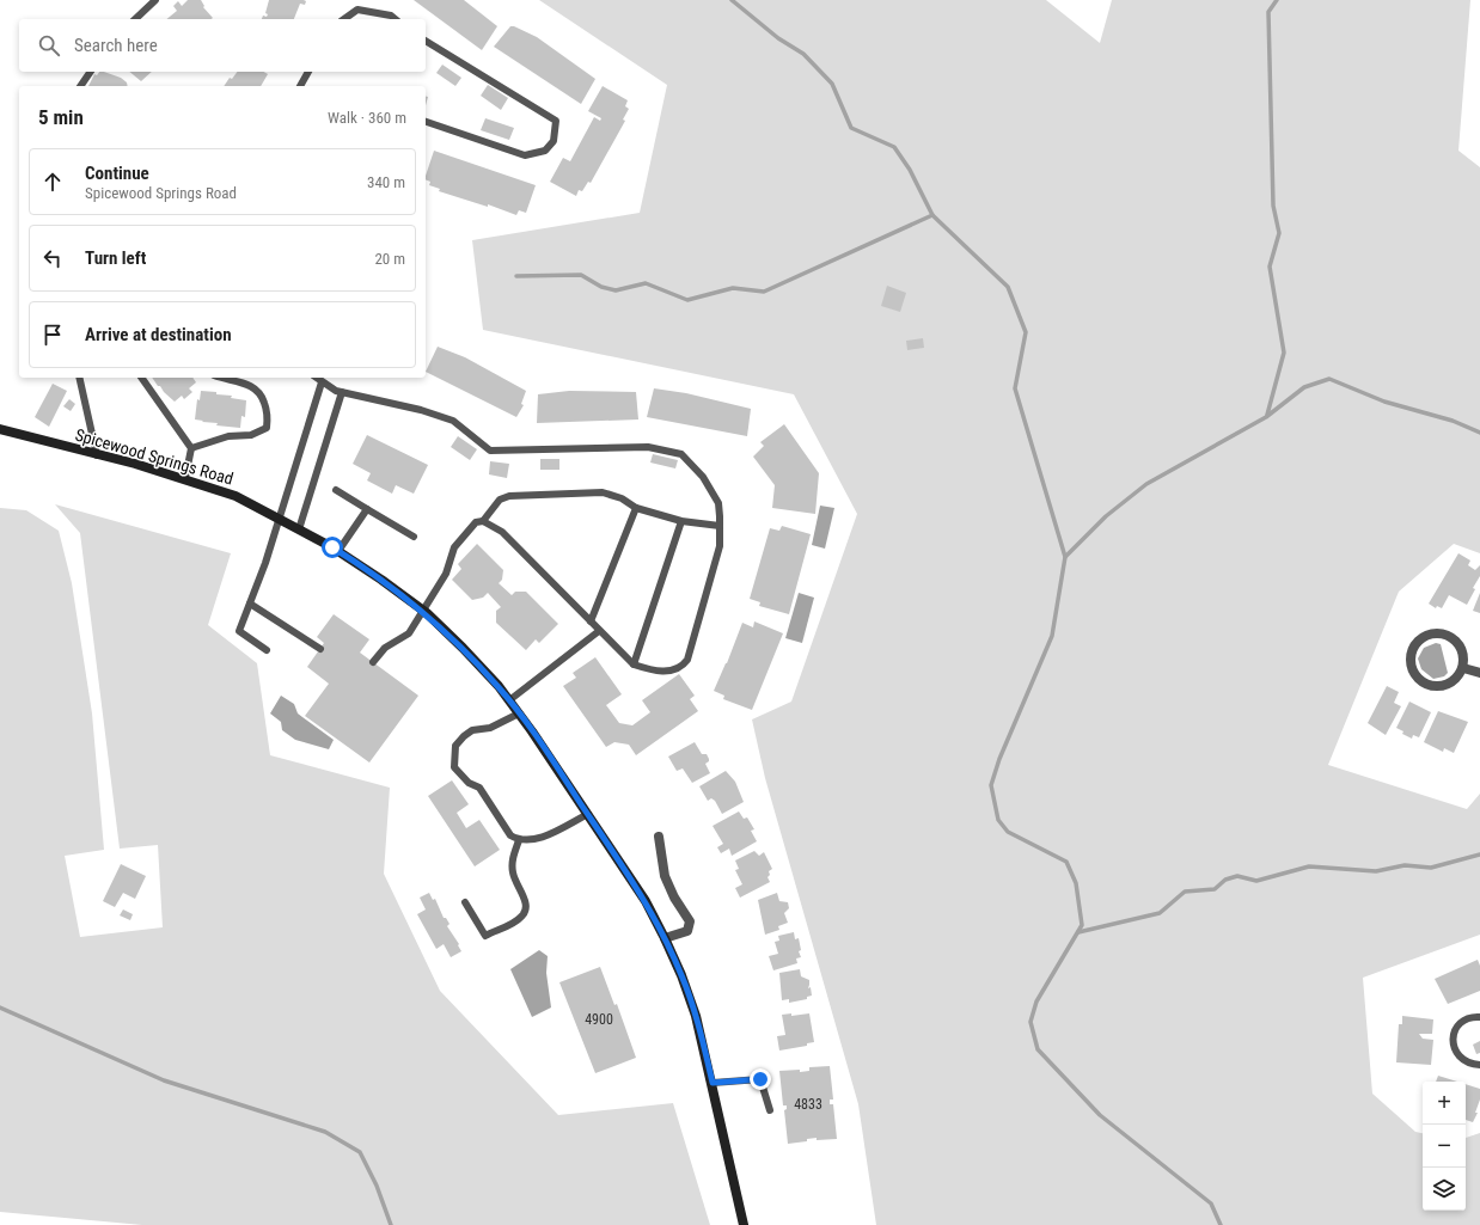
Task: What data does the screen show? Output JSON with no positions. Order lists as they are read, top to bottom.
{
  "streets": {
    "main road": ["Spicewood Springs Road"]
  },
  "house_numbers": ["4900", "4833"],
  "page": {
    "search": "Search here",
    "heading": ["5 min", "Walk · 360 m"],
    "list": [
      ["Continue", "Spicewood Springs Road", "340 m"],
      ["Turn left", "20 m"],
      "Arrive at destination"
    ],
    "map_buttons": ["+", "−"]
  }
}
